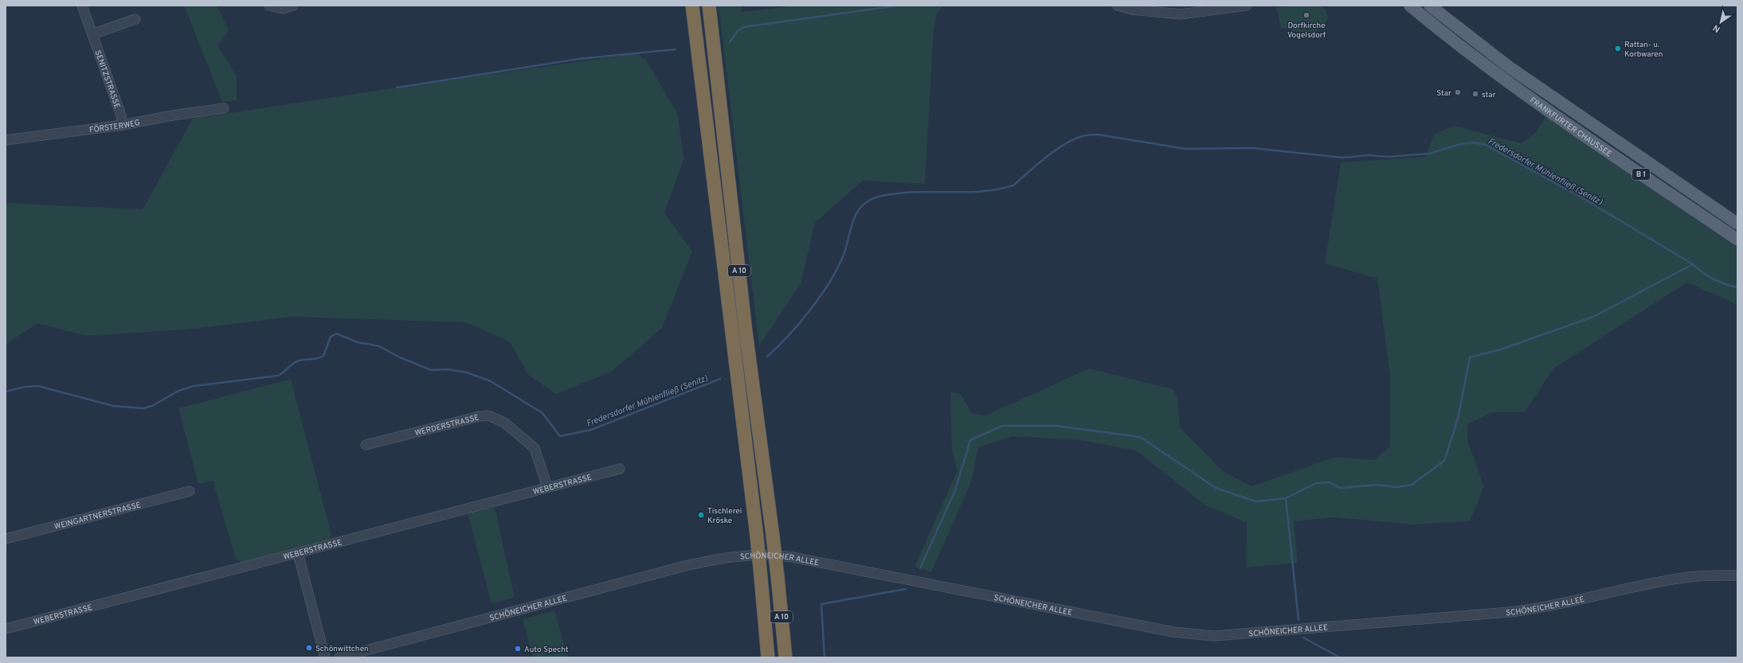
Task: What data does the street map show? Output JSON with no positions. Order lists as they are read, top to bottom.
{
  "streets": {
    "highway": ["A 10"],
    "main road": ["FRANKFURTER CHAUSSEE", "B 1"],
    "street": [
      "SENITZSTRASSE",
      "FÖRSTERWEG",
      "WERDERSTRASSE",
      "WEBERSTRASSE",
      "WEINGARTNERSTRASSE",
      "SCHÖNEICHER ALLEE"
    ]
  },
  "crossings": [
    ["SENITZSTRASSE", "FÖRSTERWEG"],
    ["WERDERSTRASSE", "WEBERSTRASSE"]
  ],
  "water": ["Fredersdorfer Mühlenfließ (Senitz)"],
  "places": [
    "Dorfkirche Vogelsdorf",
    "Rattan- u. Korbwaren",
    "Star",
    "star",
    "Tischlerei Kröske",
    "Schönwittchen",
    "Auto Specht"
  ],
  "north": "bottom left"
}
